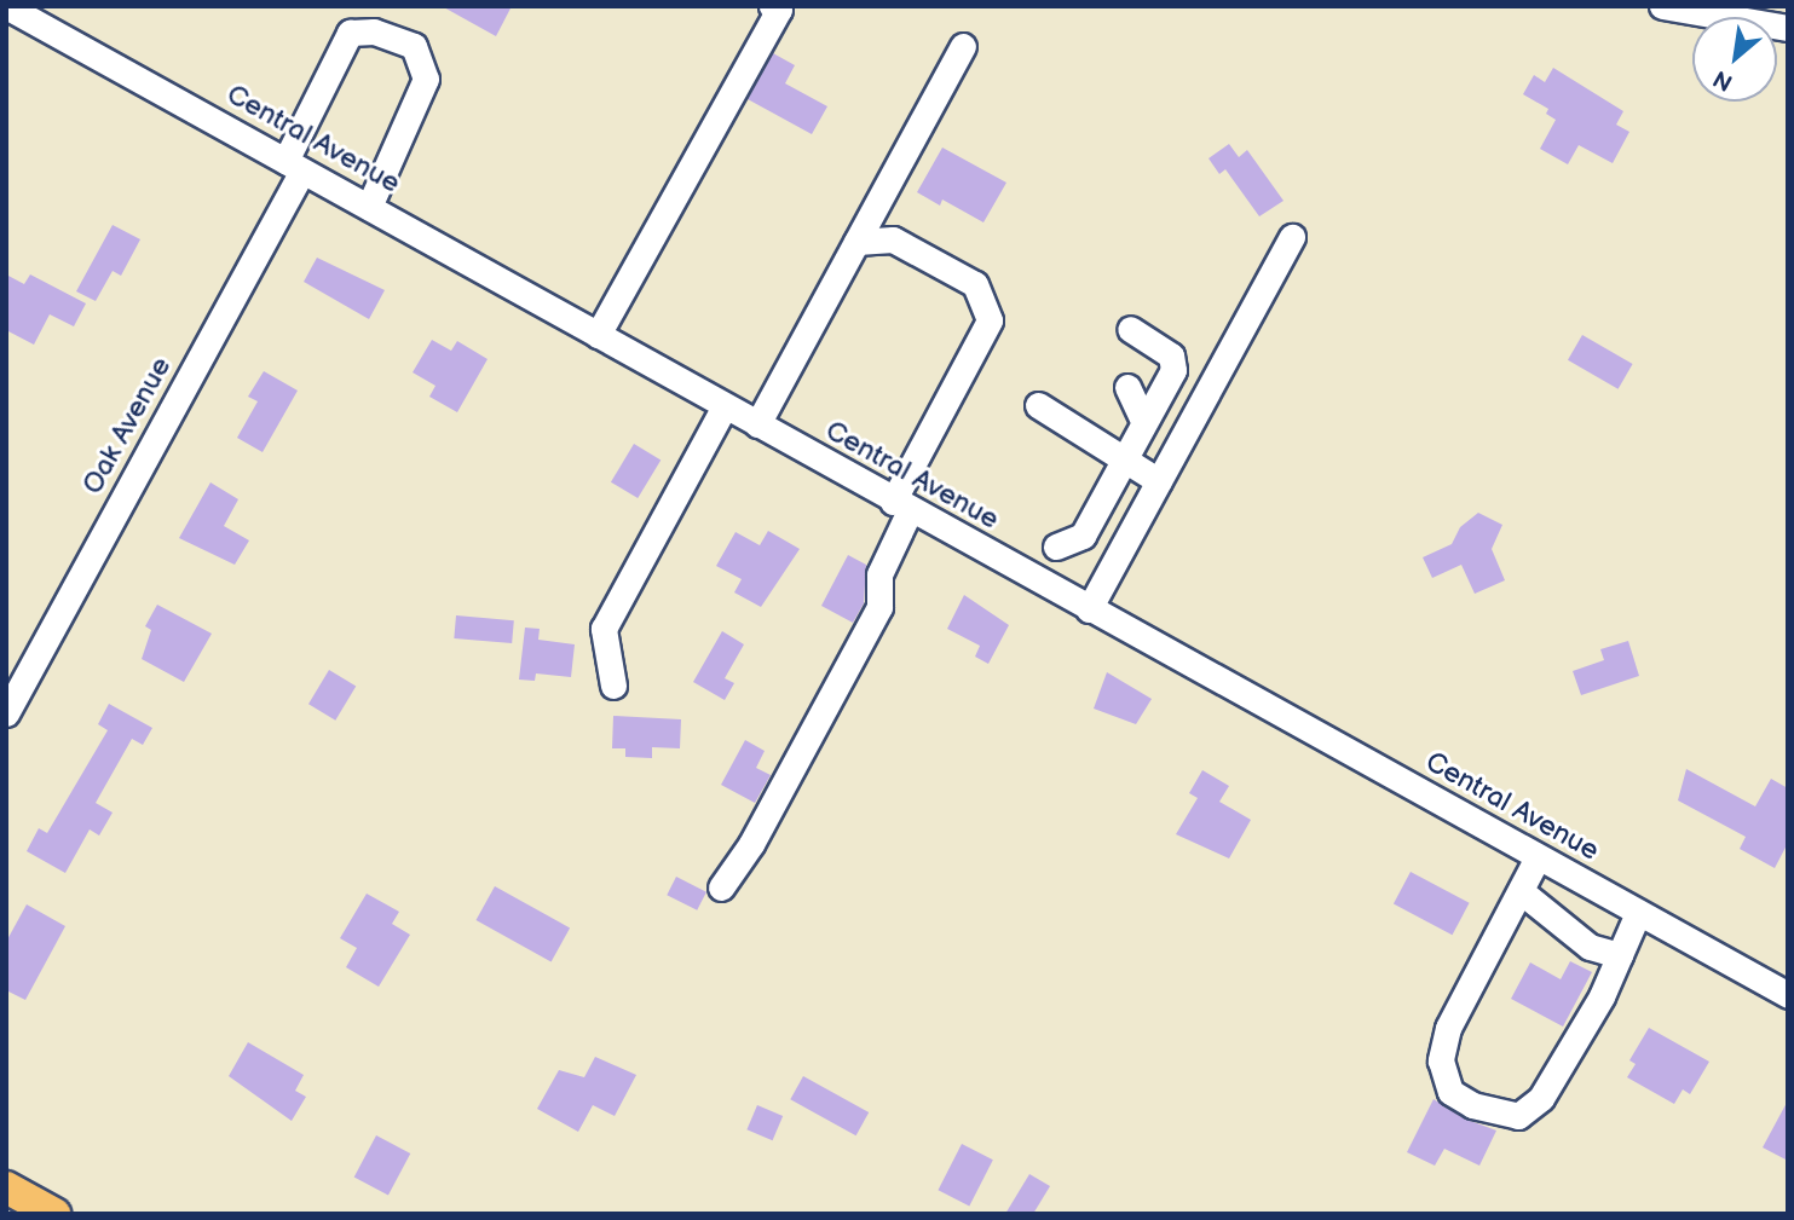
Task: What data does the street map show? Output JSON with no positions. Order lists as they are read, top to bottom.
{
  "streets": {
    "street": ["Central Avenue", "Oak Avenue"]
  },
  "crossings": [
    ["Central Avenue", "Oak Avenue"]
  ],
  "north": "bottom left"
}
